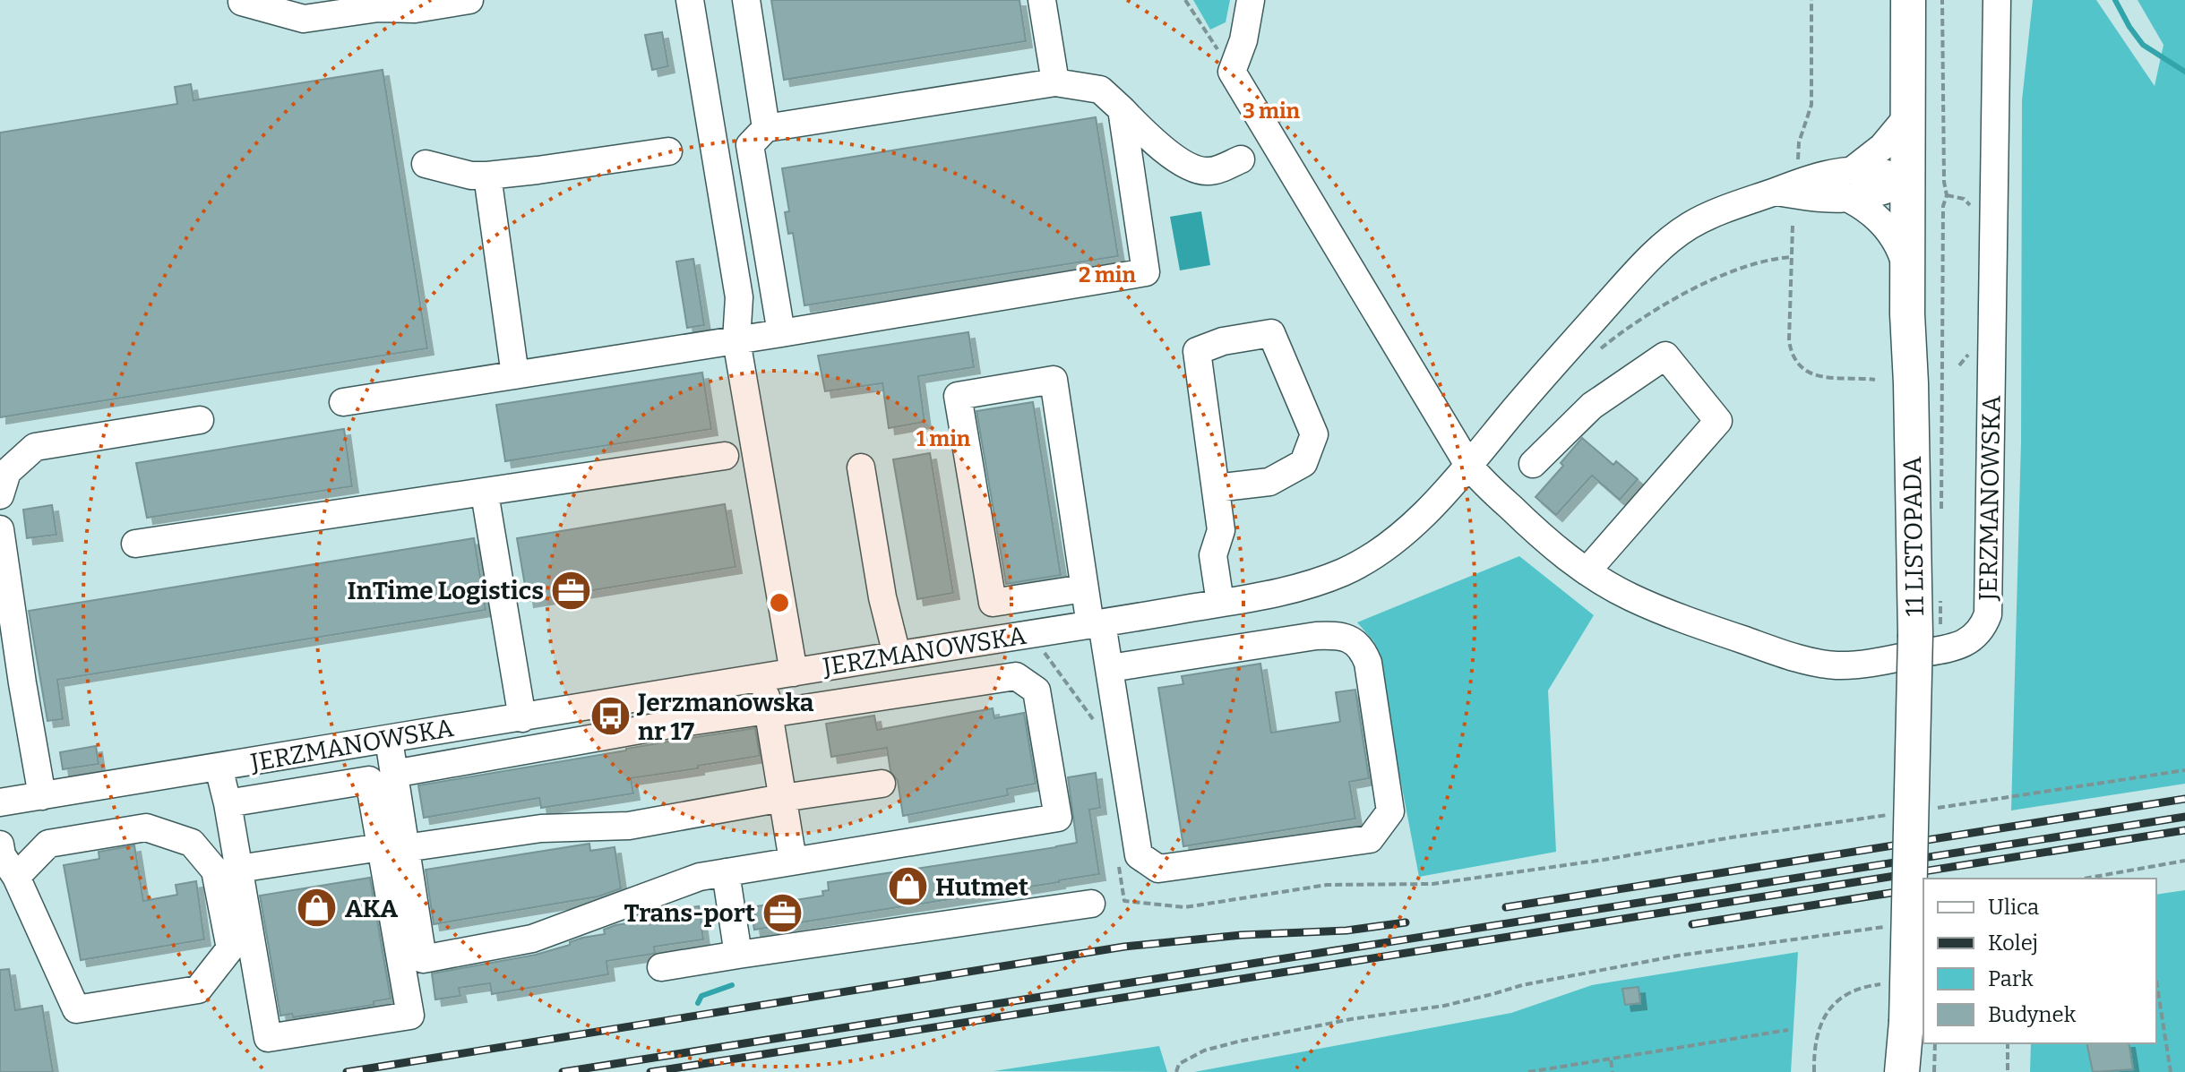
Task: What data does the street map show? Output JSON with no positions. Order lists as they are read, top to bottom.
{
  "streets": {
    "main road": ["11 LISTOPADA"],
    "street": ["JERZMANOWSKA"]
  },
  "crossings": [
    ["JERZMANOWSKA", "11 LISTOPADA"]
  ],
  "places": {
    "office": ["InTime Logistics", "Trans-port"],
    "bus stop": ["Jerzmanowska nr 17"],
    "shop": ["Hutmet", "AKA"]
  },
  "legend": [
    "Ulica",
    "Kolej",
    "Park",
    "Budynek"
  ],
  "rings": ["3 min", "2 min", "1 min"]
}
